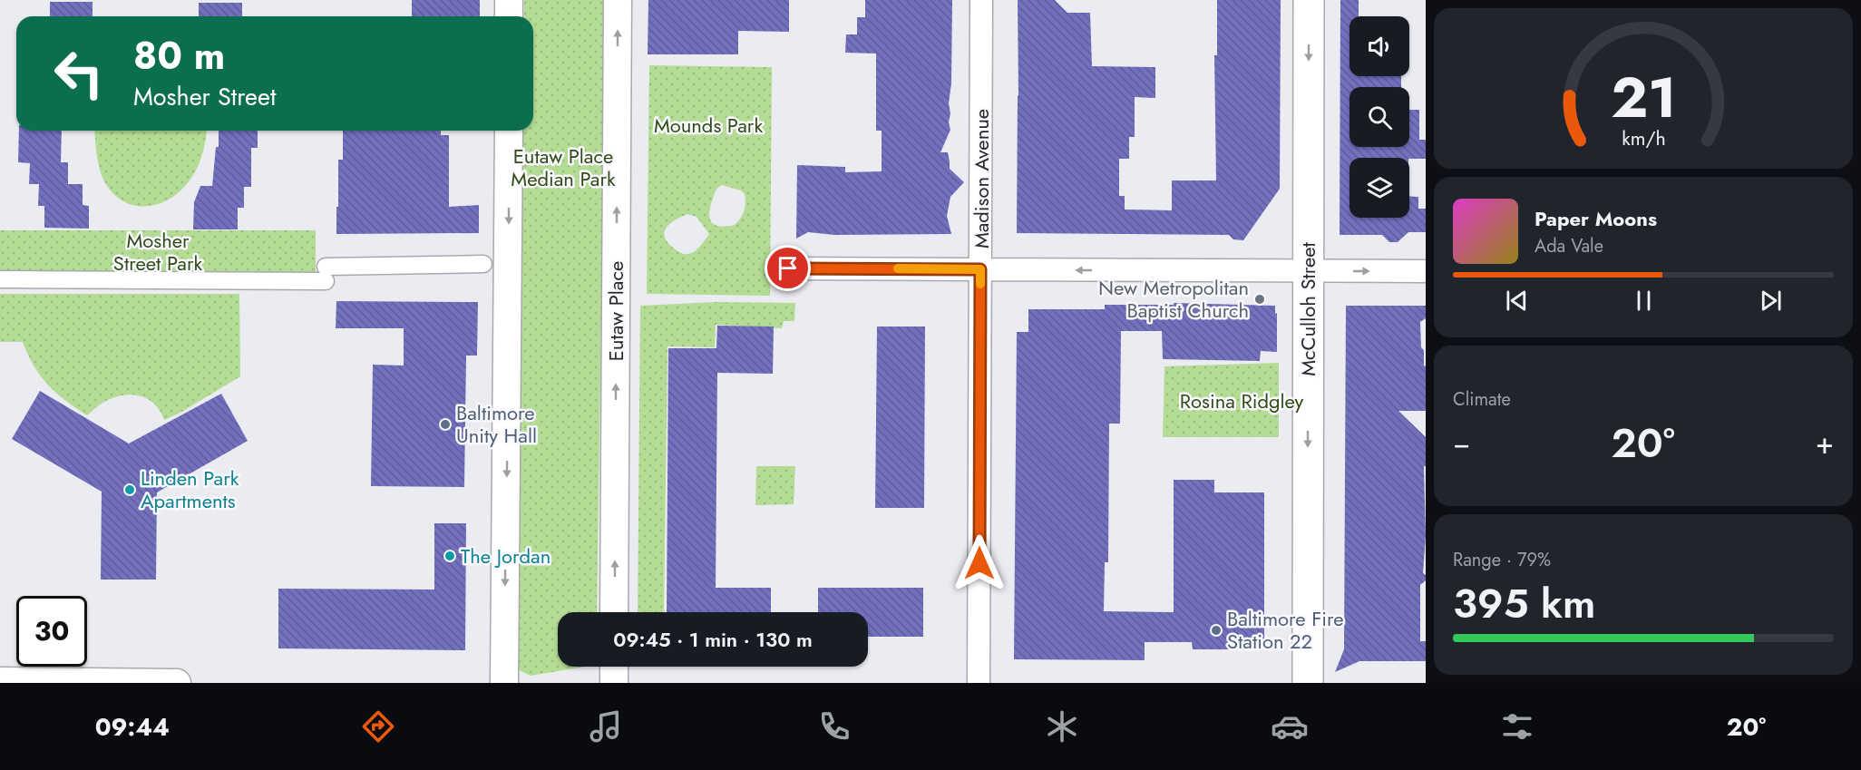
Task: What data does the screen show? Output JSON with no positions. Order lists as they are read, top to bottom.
{
  "streets": {
    "main road": ["McCulloh Street"],
    "street": ["Madison Avenue", "Eutaw Place"]
  },
  "one_way": ["McCulloh Street"],
  "parks": [
    "Mounds Park",
    "Eutaw Place Median Park",
    "Mosher Street Park",
    "Rosina Ridgley"
  ],
  "places": [
    "New Metropolitan Baptist Church",
    "Baltimore Unity Hall",
    "Linden Park Apartments",
    "The Jordan",
    "Baltimore Fire Station 22"
  ],
  "page": {
    "turn": ["80 m", "Mosher Street"],
    "song": ["Paper Moons", "Ada Vale"],
    "tile": [
      "Climate",
      ["Range · 79%", "395 km"]
    ],
    "heat": ["−", "20°", "+"],
    "limit": "30",
    "trip": "09:45 · 1 min · 130 m",
    "tabs": ["09:44", "20°"],
    "gauge": ["21", "km/h"]
  }
}
